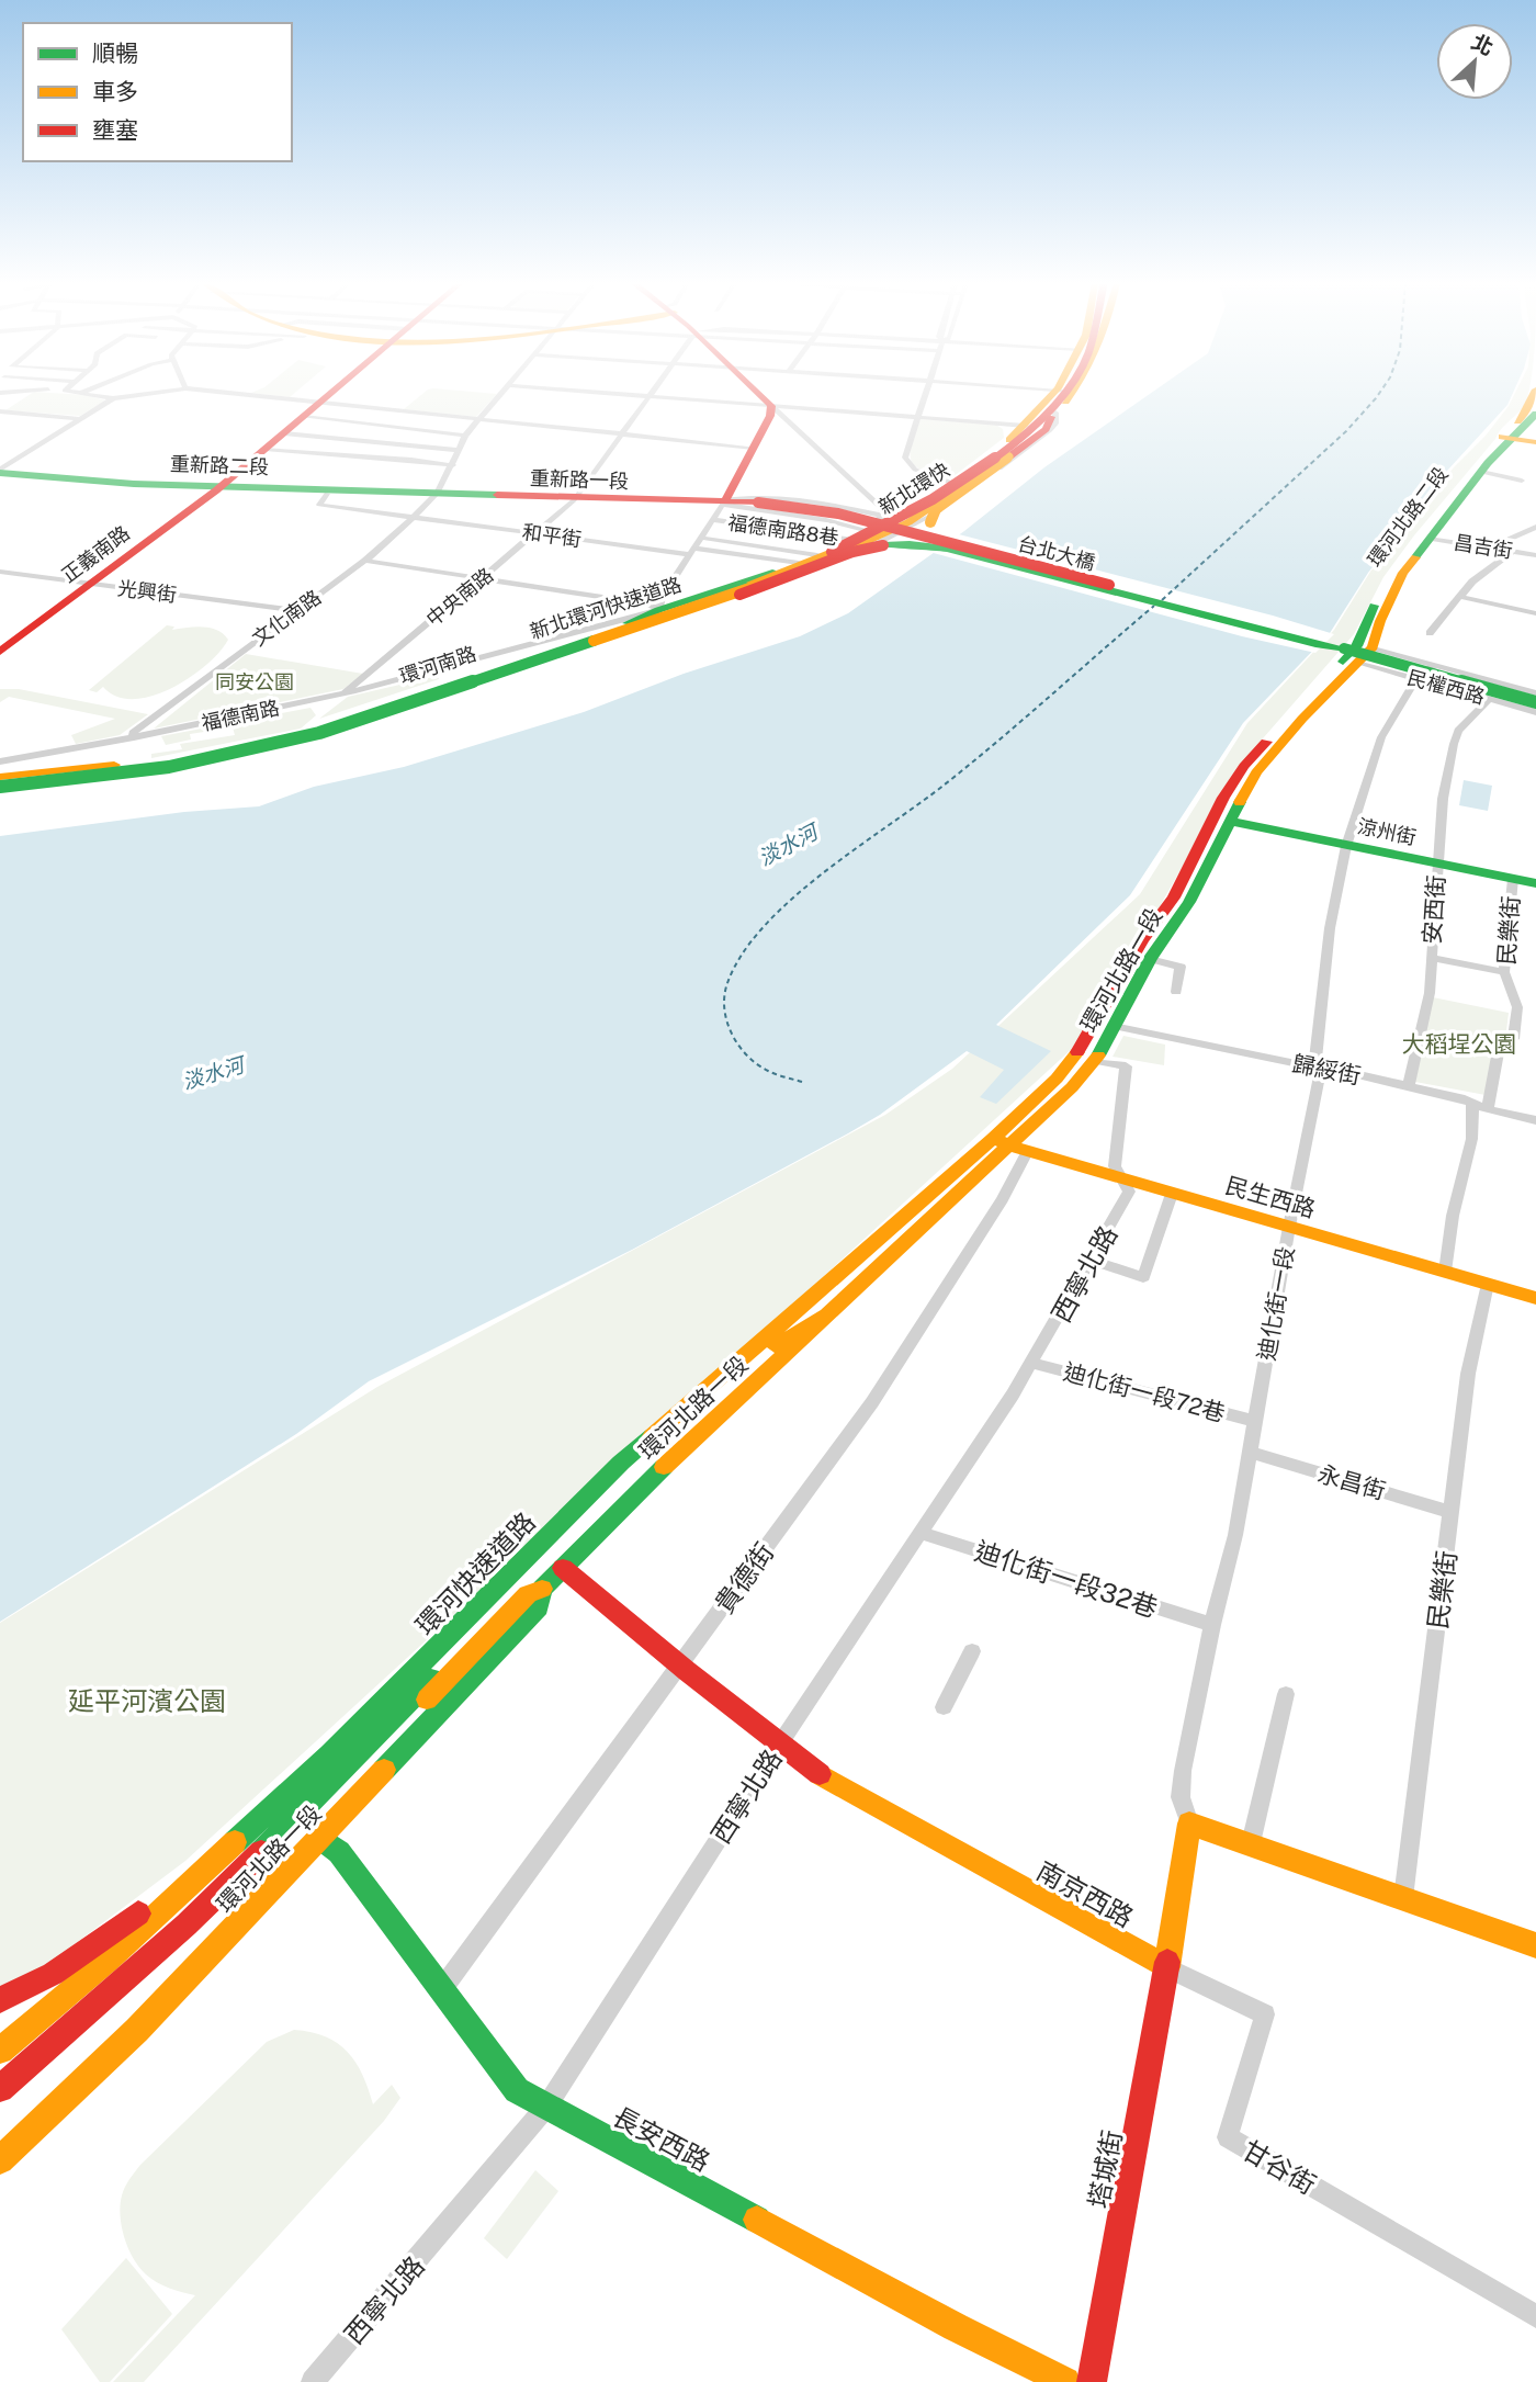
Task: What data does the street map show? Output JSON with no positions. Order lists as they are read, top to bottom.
{
  "streets": {
    "main road": [
      "重新路二段",
      "重新路一段",
      "新北環快",
      "環河北路二段",
      "台北大橋",
      "正義南路",
      "新北環河快速道路",
      "環河南路",
      "涼州街",
      "環河北路一段",
      "民生西路",
      "環河快速道路",
      "南京西路",
      "長安西路",
      "塔城街"
    ],
    "street": [
      "福德南路8巷",
      "和平街",
      "昌吉街",
      "光興街",
      "中央南路",
      "文化南路",
      "民權西路",
      "福德南路",
      "安西街",
      "民樂街",
      "歸綏街",
      "西寧北路",
      "迪化街一段",
      "迪化街一段72巷",
      "永昌街",
      "貴德街",
      "迪化街一段32巷",
      "甘谷街"
    ]
  },
  "crossings": [
    ["重新路二段", "重新路一段"],
    ["重新路二段", "和平街"],
    ["重新路二段", "正義南路"],
    ["重新路二段", "文化南路"],
    ["重新路一段", "新北環快"],
    ["重新路一段", "福德南路8巷"],
    ["重新路一段", "台北大橋"],
    ["重新路一段", "中央南路"],
    ["重新路一段", "新北環河快速道路"],
    ["重新路一段", "文化南路"],
    ["重新路一段", "環河南路"],
    ["新北環快", "福德南路8巷"],
    ["新北環快", "新北環河快速道路"],
    ["新北環快", "環河南路"],
    ["環河北路二段", "昌吉街"],
    ["環河北路二段", "台北大橋"],
    ["環河北路二段", "民權西路"],
    ["環河北路二段", "環河北路一段"],
    ["福德南路8巷", "新北環河快速道路"],
    ["福德南路8巷", "環河南路"],
    ["和平街", "中央南路"],
    ["和平街", "文化南路"],
    ["和平街", "環河南路"],
    ["台北大橋", "民權西路"],
    ["台北大橋", "環河北路一段"],
    ["正義南路", "光興街"],
    ["光興街", "文化南路"],
    ["中央南路", "福德南路"],
    ["新北環河快速道路", "環河南路"],
    ["文化南路", "福德南路"],
    ["環河南路", "福德南路"],
    ["民權西路", "安西街"],
    ["民權西路", "環河北路一段"],
    ["民權西路", "迪化街一段"],
    ["涼州街", "安西街"],
    ["涼州街", "民樂街"],
    ["涼州街", "環河北路一段"],
    ["涼州街", "迪化街一段"],
    ["安西街", "歸綏街"],
    ["民樂街", "歸綏街"],
    ["民樂街", "民生西路"],
    ["民樂街", "永昌街"],
    ["環河北路一段", "歸綏街"],
    ["環河北路一段", "民生西路"],
    ["環河北路一段", "環河快速道路"],
    ["環河北路一段", "南京西路"],
    ["環河北路一段", "長安西路"],
    ["歸綏街", "迪化街一段"],
    ["民生西路", "西寧北路"],
    ["民生西路", "迪化街一段"],
    ["民生西路", "環河快速道路"],
    ["民生西路", "貴德街"],
    ["西寧北路", "迪化街一段72巷"],
    ["西寧北路", "迪化街一段32巷"],
    ["西寧北路", "南京西路"],
    ["西寧北路", "長安西路"],
    ["迪化街一段", "迪化街一段72巷"],
    ["迪化街一段", "永昌街"],
    ["迪化街一段", "迪化街一段32巷"],
    ["貴德街", "南京西路"],
    ["貴德街", "長安西路"],
    ["南京西路", "甘谷街"],
    ["南京西路", "塔城街"],
    ["甘谷街", "塔城街"]
  ],
  "water": ["淡水河"],
  "parks": ["同安公園", "大稻埕公園", "延平河濱公園"],
  "legend": ["順暢", "車多", "壅塞"],
  "north": "top right"
}
